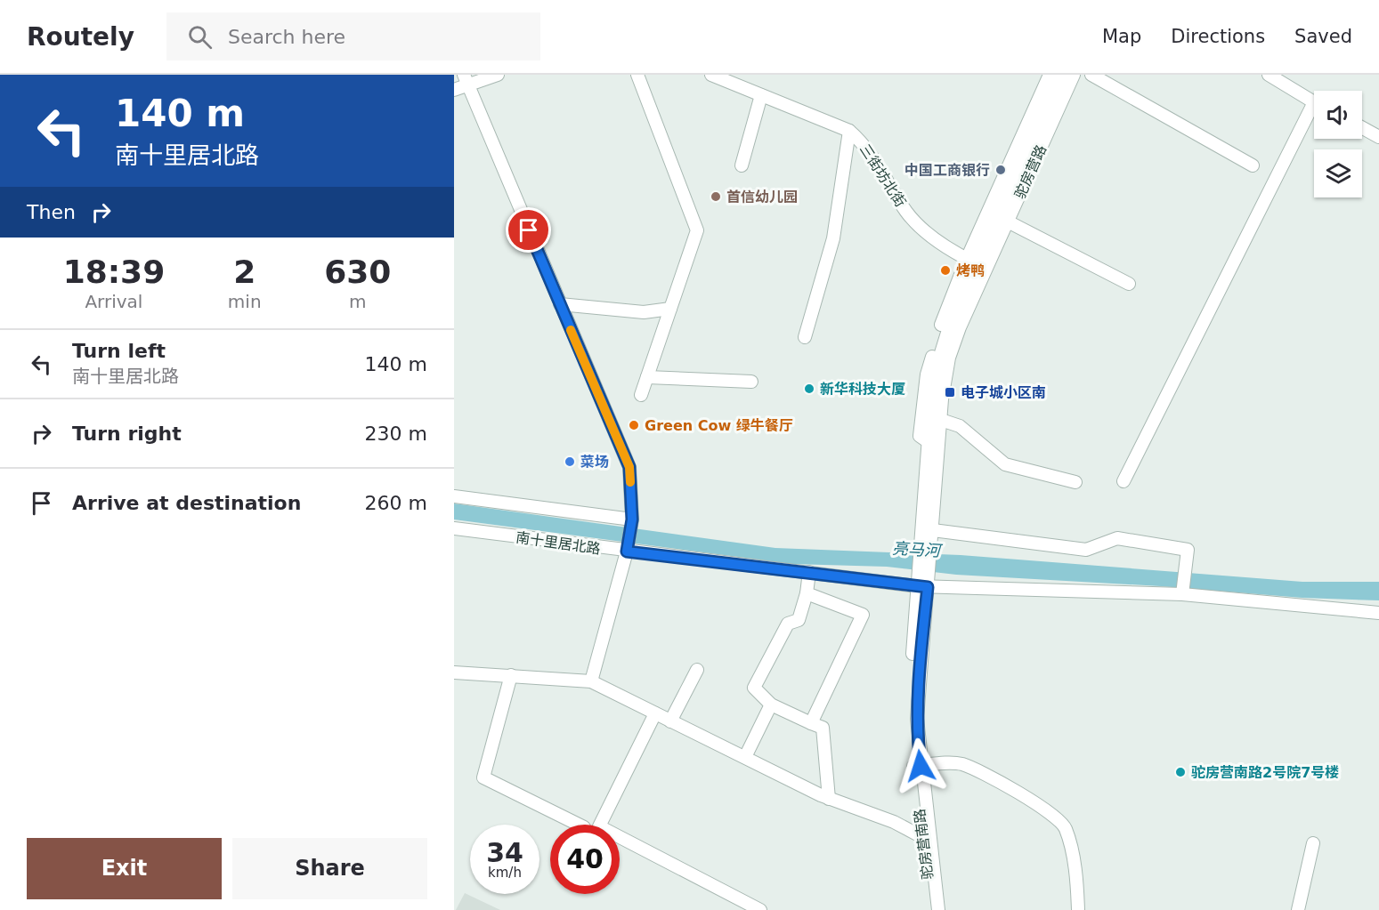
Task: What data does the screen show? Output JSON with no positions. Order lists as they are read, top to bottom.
{
  "streets": {
    "street": [
      "驼房营路",
      "三街坊北街",
      "南十里居北路",
      "驼房营南路"
    ]
  },
  "crossings": [
    ["驼房营路", "三街坊北街"],
    ["南十里居北路", "驼房营南路"]
  ],
  "water": ["亮马河"],
  "places": {
    "other": [
      "中国工商银行",
      "首信幼儿园",
      "烤鸭",
      "新华科技大厦",
      "Green Cow 绿牛餐厅",
      "菜场",
      "驼房营南路2号院7号楼"
    ],
    "transit": ["电子城小区南"]
  },
  "page": {
    "header": "Routely",
    "search": "Search here",
    "nav": ["Map", "Directions", "Saved"],
    "turn": ["140 m", "南十里居北路"],
    "then": "Then",
    "eta": [
      "18:39",
      "Arrival",
      "2",
      "min",
      "630",
      "m"
    ],
    "list": [
      {
        "name": "Turn left",
        "note": "南十里居北路",
        "value": "140 m"
      },
      {
        "name": "Turn right",
        "value": "230 m"
      },
      {
        "name": "Arrive at destination",
        "value": "260 m"
      }
    ],
    "speed": "34 km/h",
    "limit": "40",
    "buttons": ["Exit", "Share"]
  }
}
